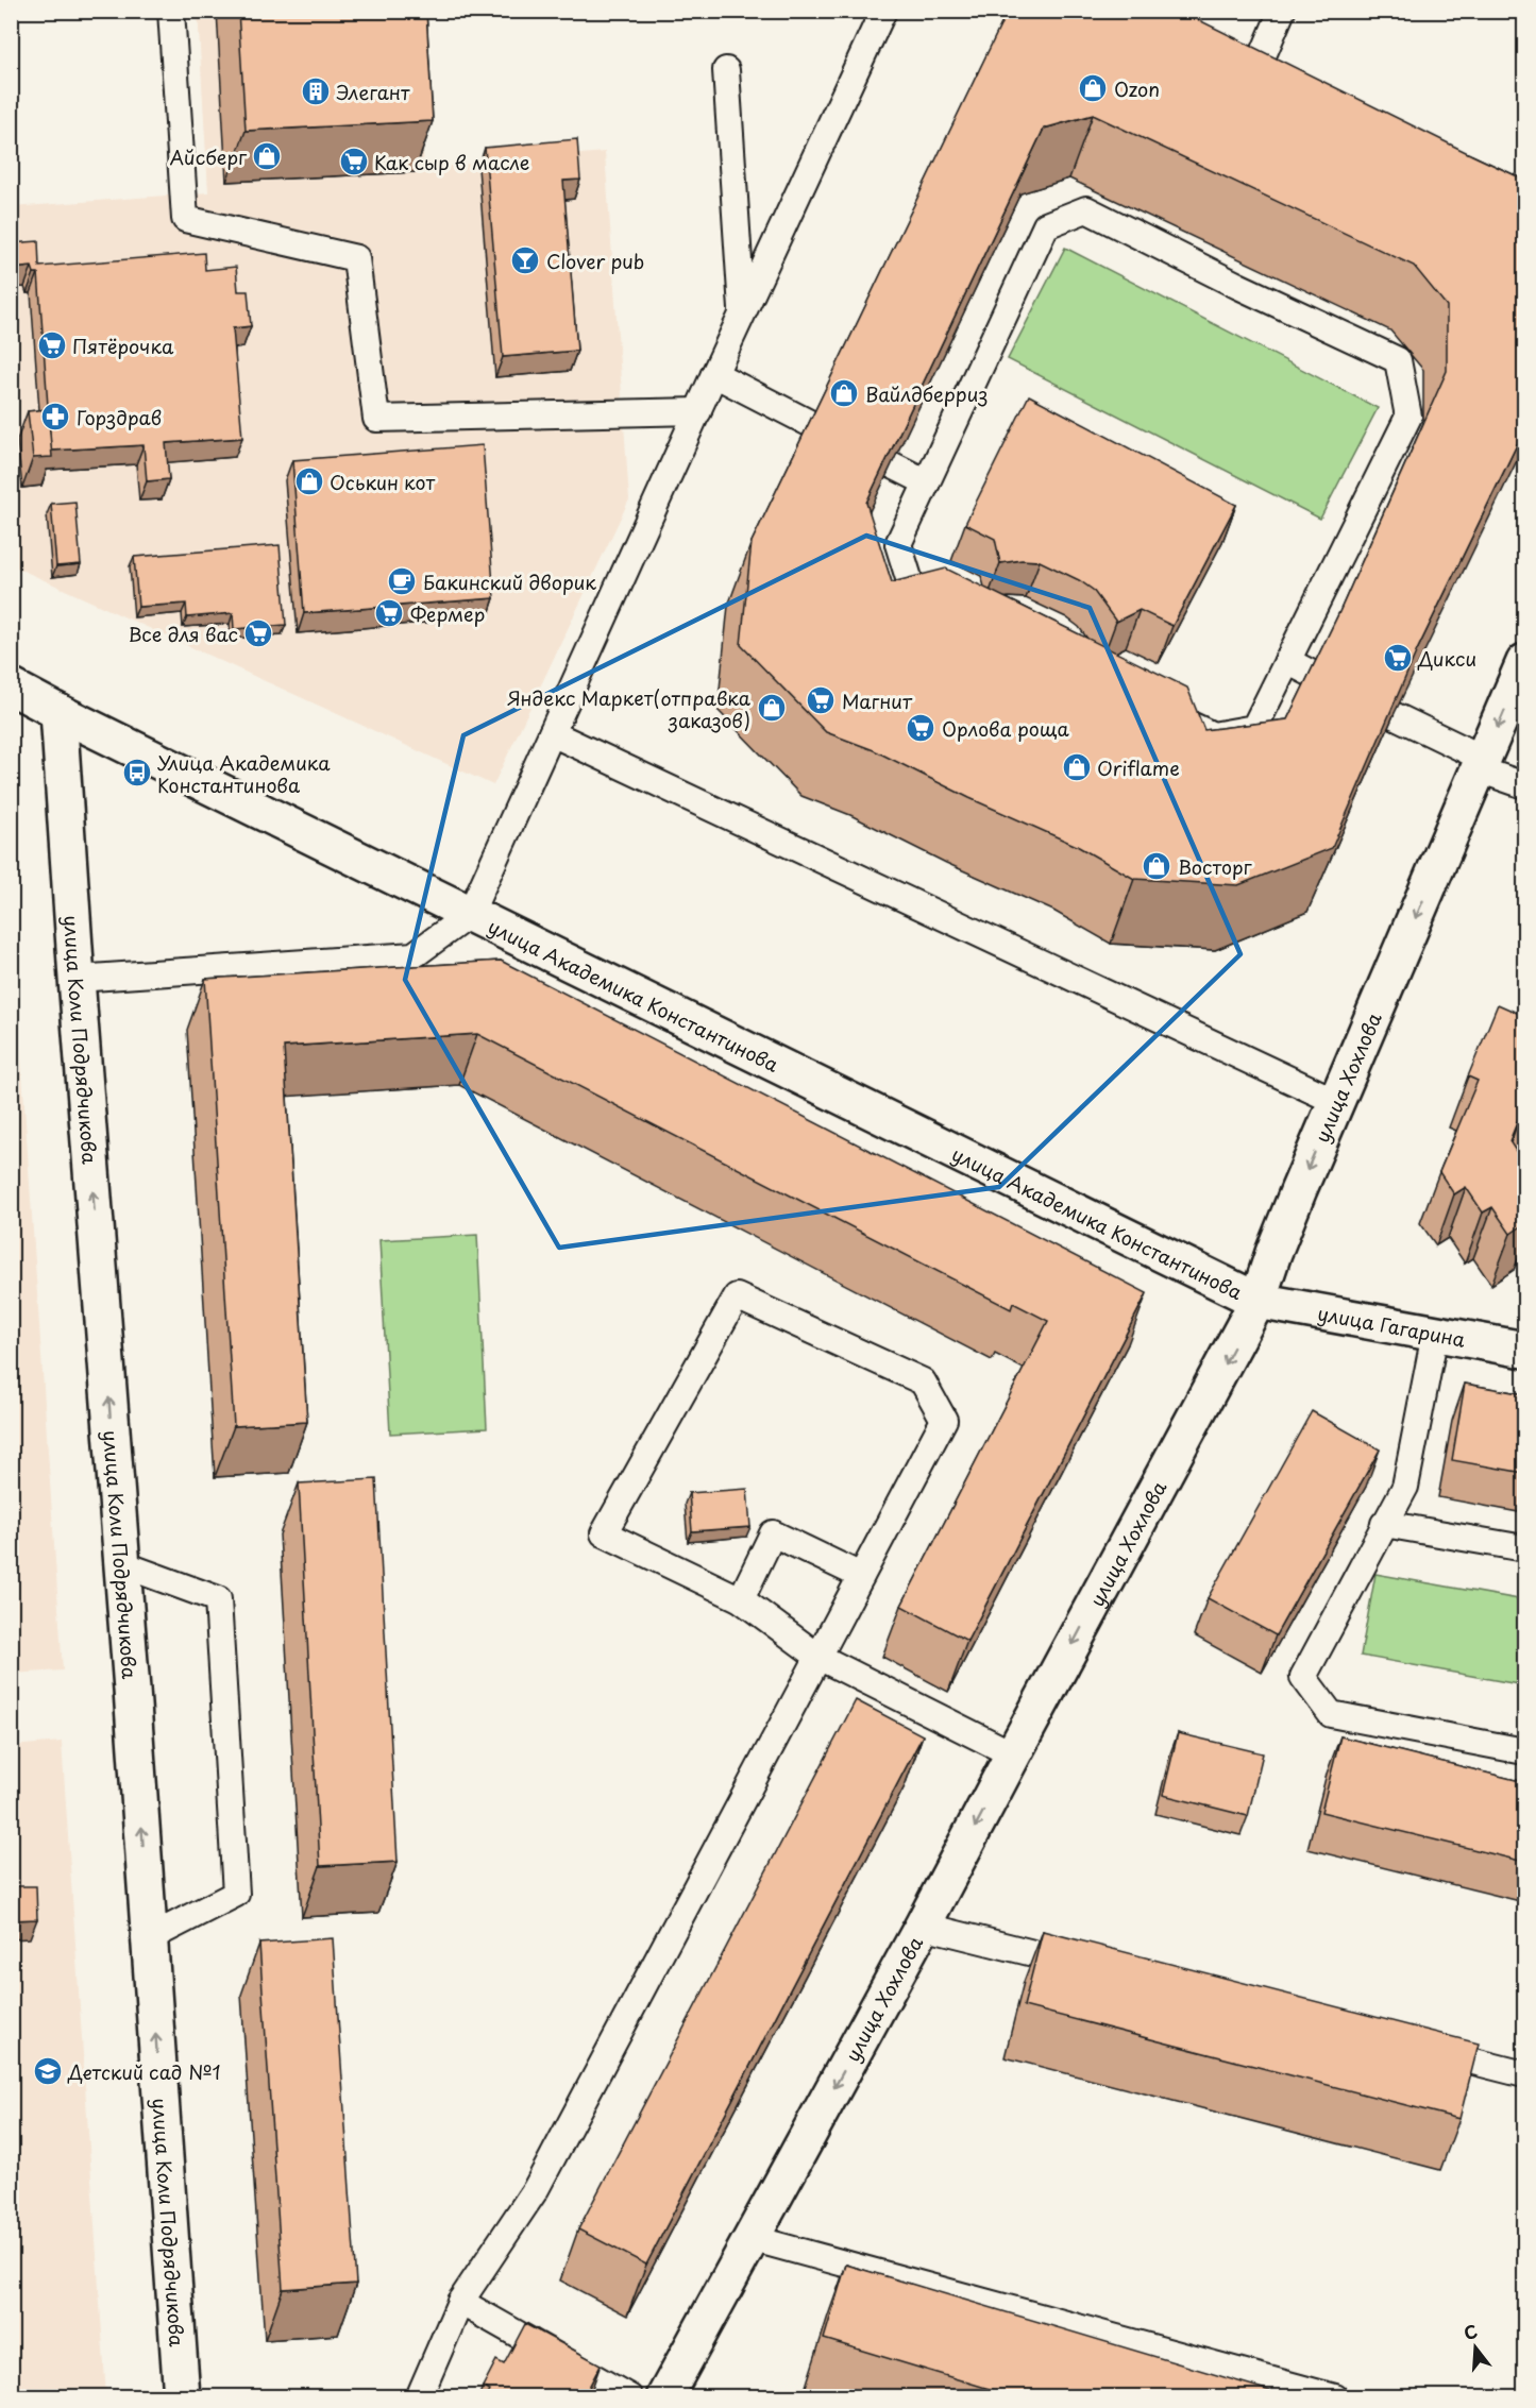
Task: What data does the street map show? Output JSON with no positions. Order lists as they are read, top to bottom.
{
  "streets": {
    "street": [
      "улица Академика Константинова",
      "улица Коли Подрядчикова",
      "улица Хохлова",
      "улица Гагарина"
    ]
  },
  "crossings": [
    ["улица Академика Константинова", "улица Коли Подрядчикова"],
    ["улица Академика Константинова", "улица Хохлова"],
    ["улица Академика Константинова", "улица Гагарина"],
    ["улица Хохлова", "улица Гагарина"]
  ],
  "one_way": ["улица Коли Подрядчикова", "улица Хохлова"],
  "places": {
    "shop": [
      "Ozon",
      "Айсберг",
      "Вайлдберриз",
      "Оськин кот",
      "Яндекс Маркет(отправка заказов)",
      "Oriflame",
      "Восторг"
    ],
    "building": ["Элегант"],
    "supermarket": [
      "Как сыр в масле",
      "Пятёрочка",
      "Фермер",
      "Все для вас",
      "Дикси",
      "Магнит",
      "Орлова роща"
    ],
    "bar": ["Clover pub"],
    "pharmacy": ["Горздрав"],
    "cafe": ["Бакинский дворик"],
    "bus stop": ["Улица Академика Константинова"],
    "school or university": ["Детский сад №1"]
  },
  "north": "top"
}
